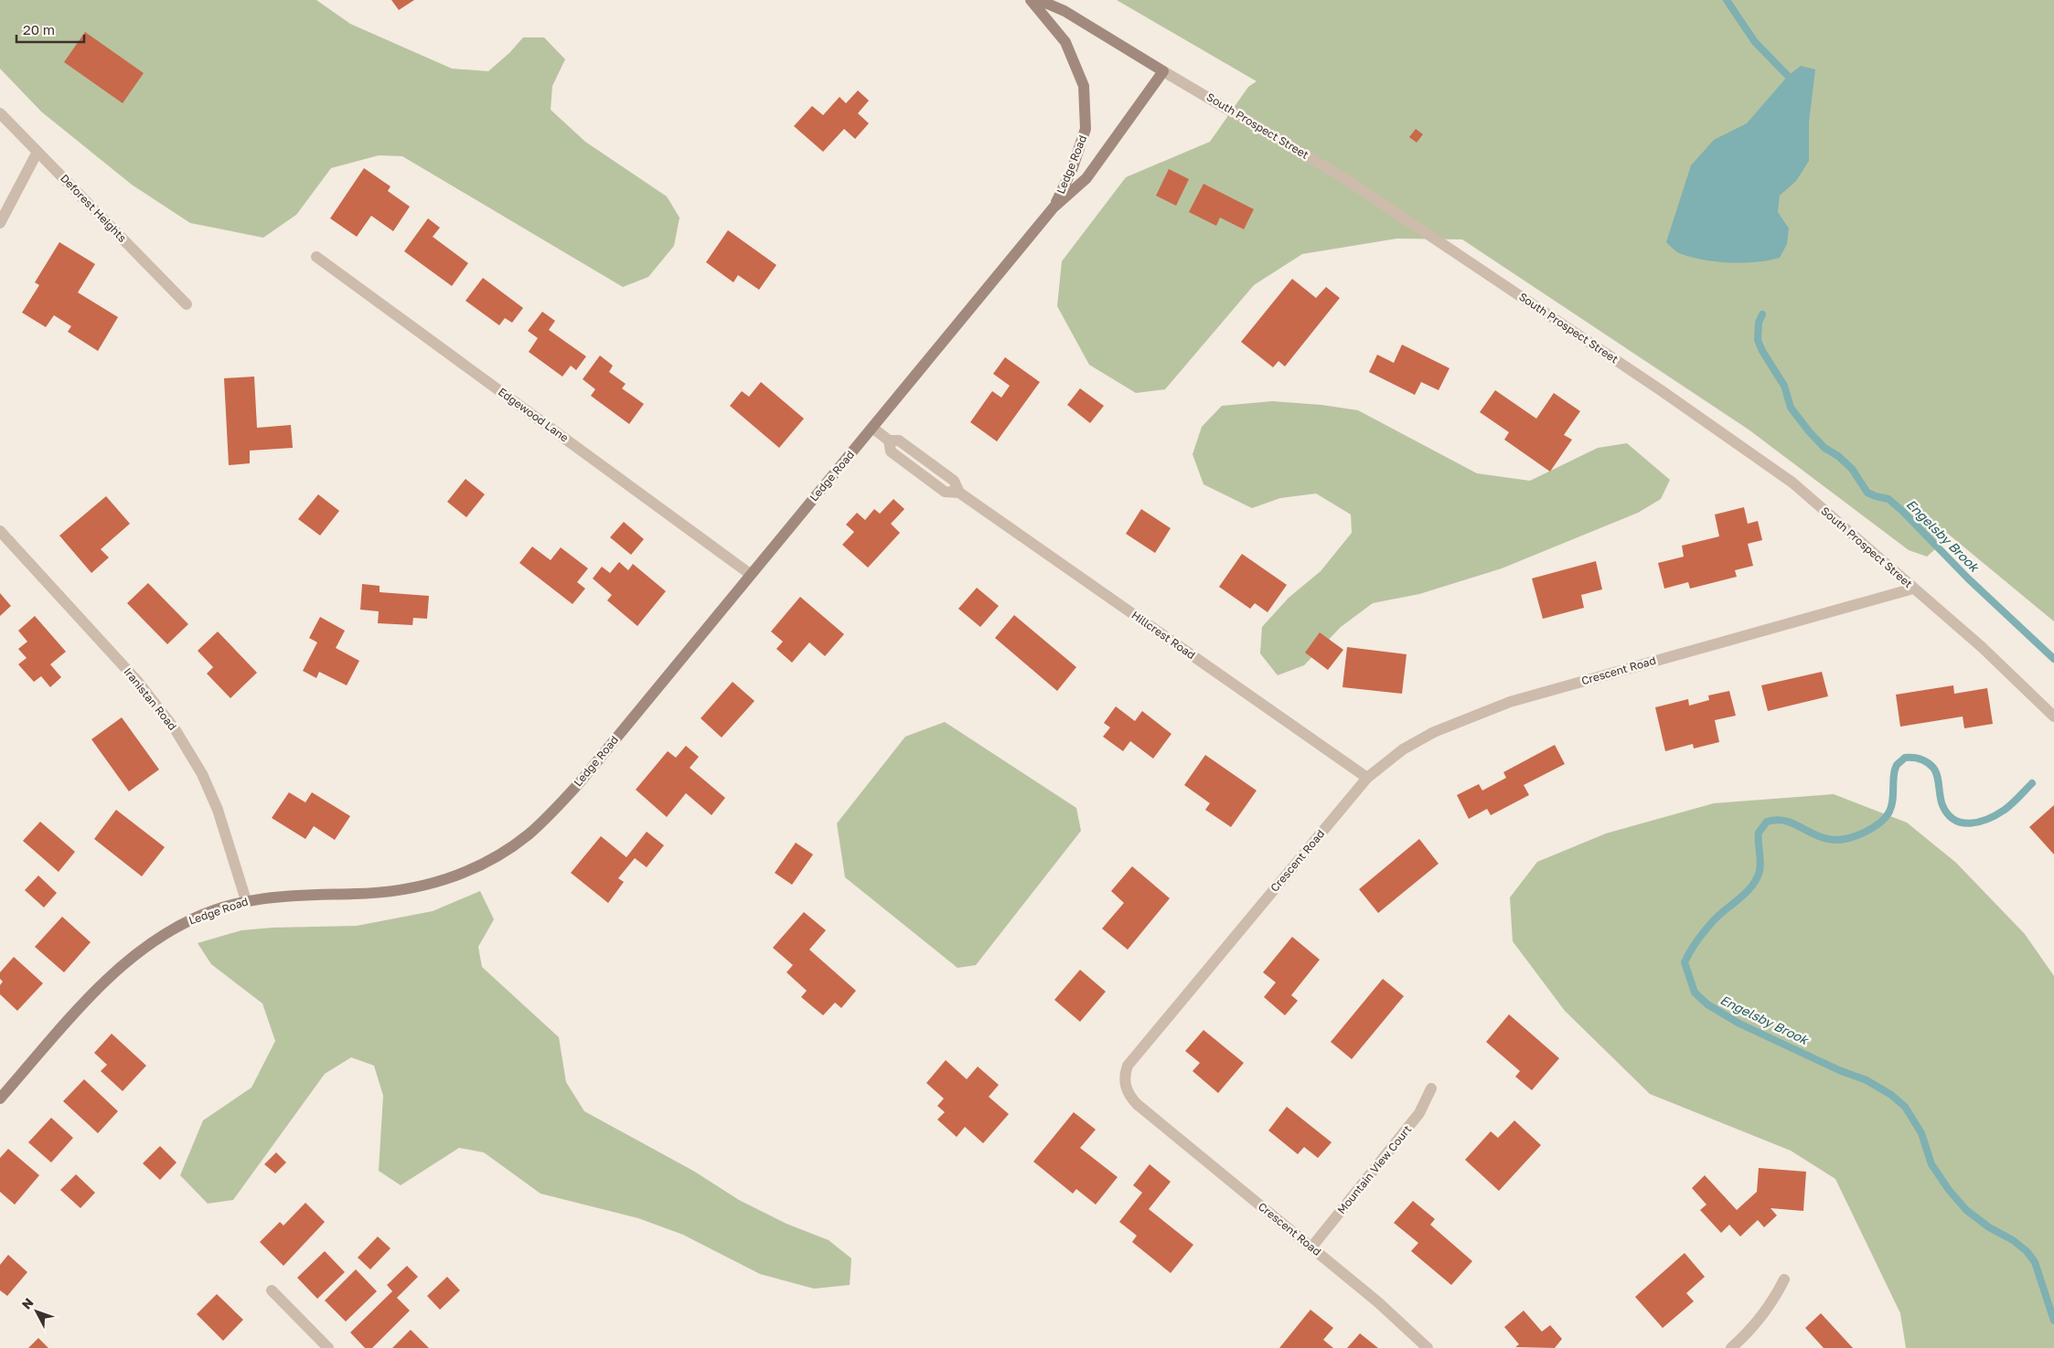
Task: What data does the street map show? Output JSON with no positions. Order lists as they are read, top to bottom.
{
  "streets": {
    "street": [
      "South Prospect Street",
      "Ledge Road",
      "Deforest Heights",
      "Edgewood Lane",
      "Hillcrest Road",
      "Crescent Road",
      "Iranistan Road",
      "Mountain View Court"
    ]
  },
  "crossings": [
    ["South Prospect Street", "Ledge Road"],
    ["South Prospect Street", "Crescent Road"],
    ["Ledge Road", "Edgewood Lane"],
    ["Ledge Road", "Hillcrest Road"],
    ["Ledge Road", "Iranistan Road"],
    ["Hillcrest Road", "Crescent Road"],
    ["Crescent Road", "Mountain View Court"]
  ],
  "water": ["Engelsby Brook"],
  "scale_bar": "20 m",
  "north": "top left"
}
